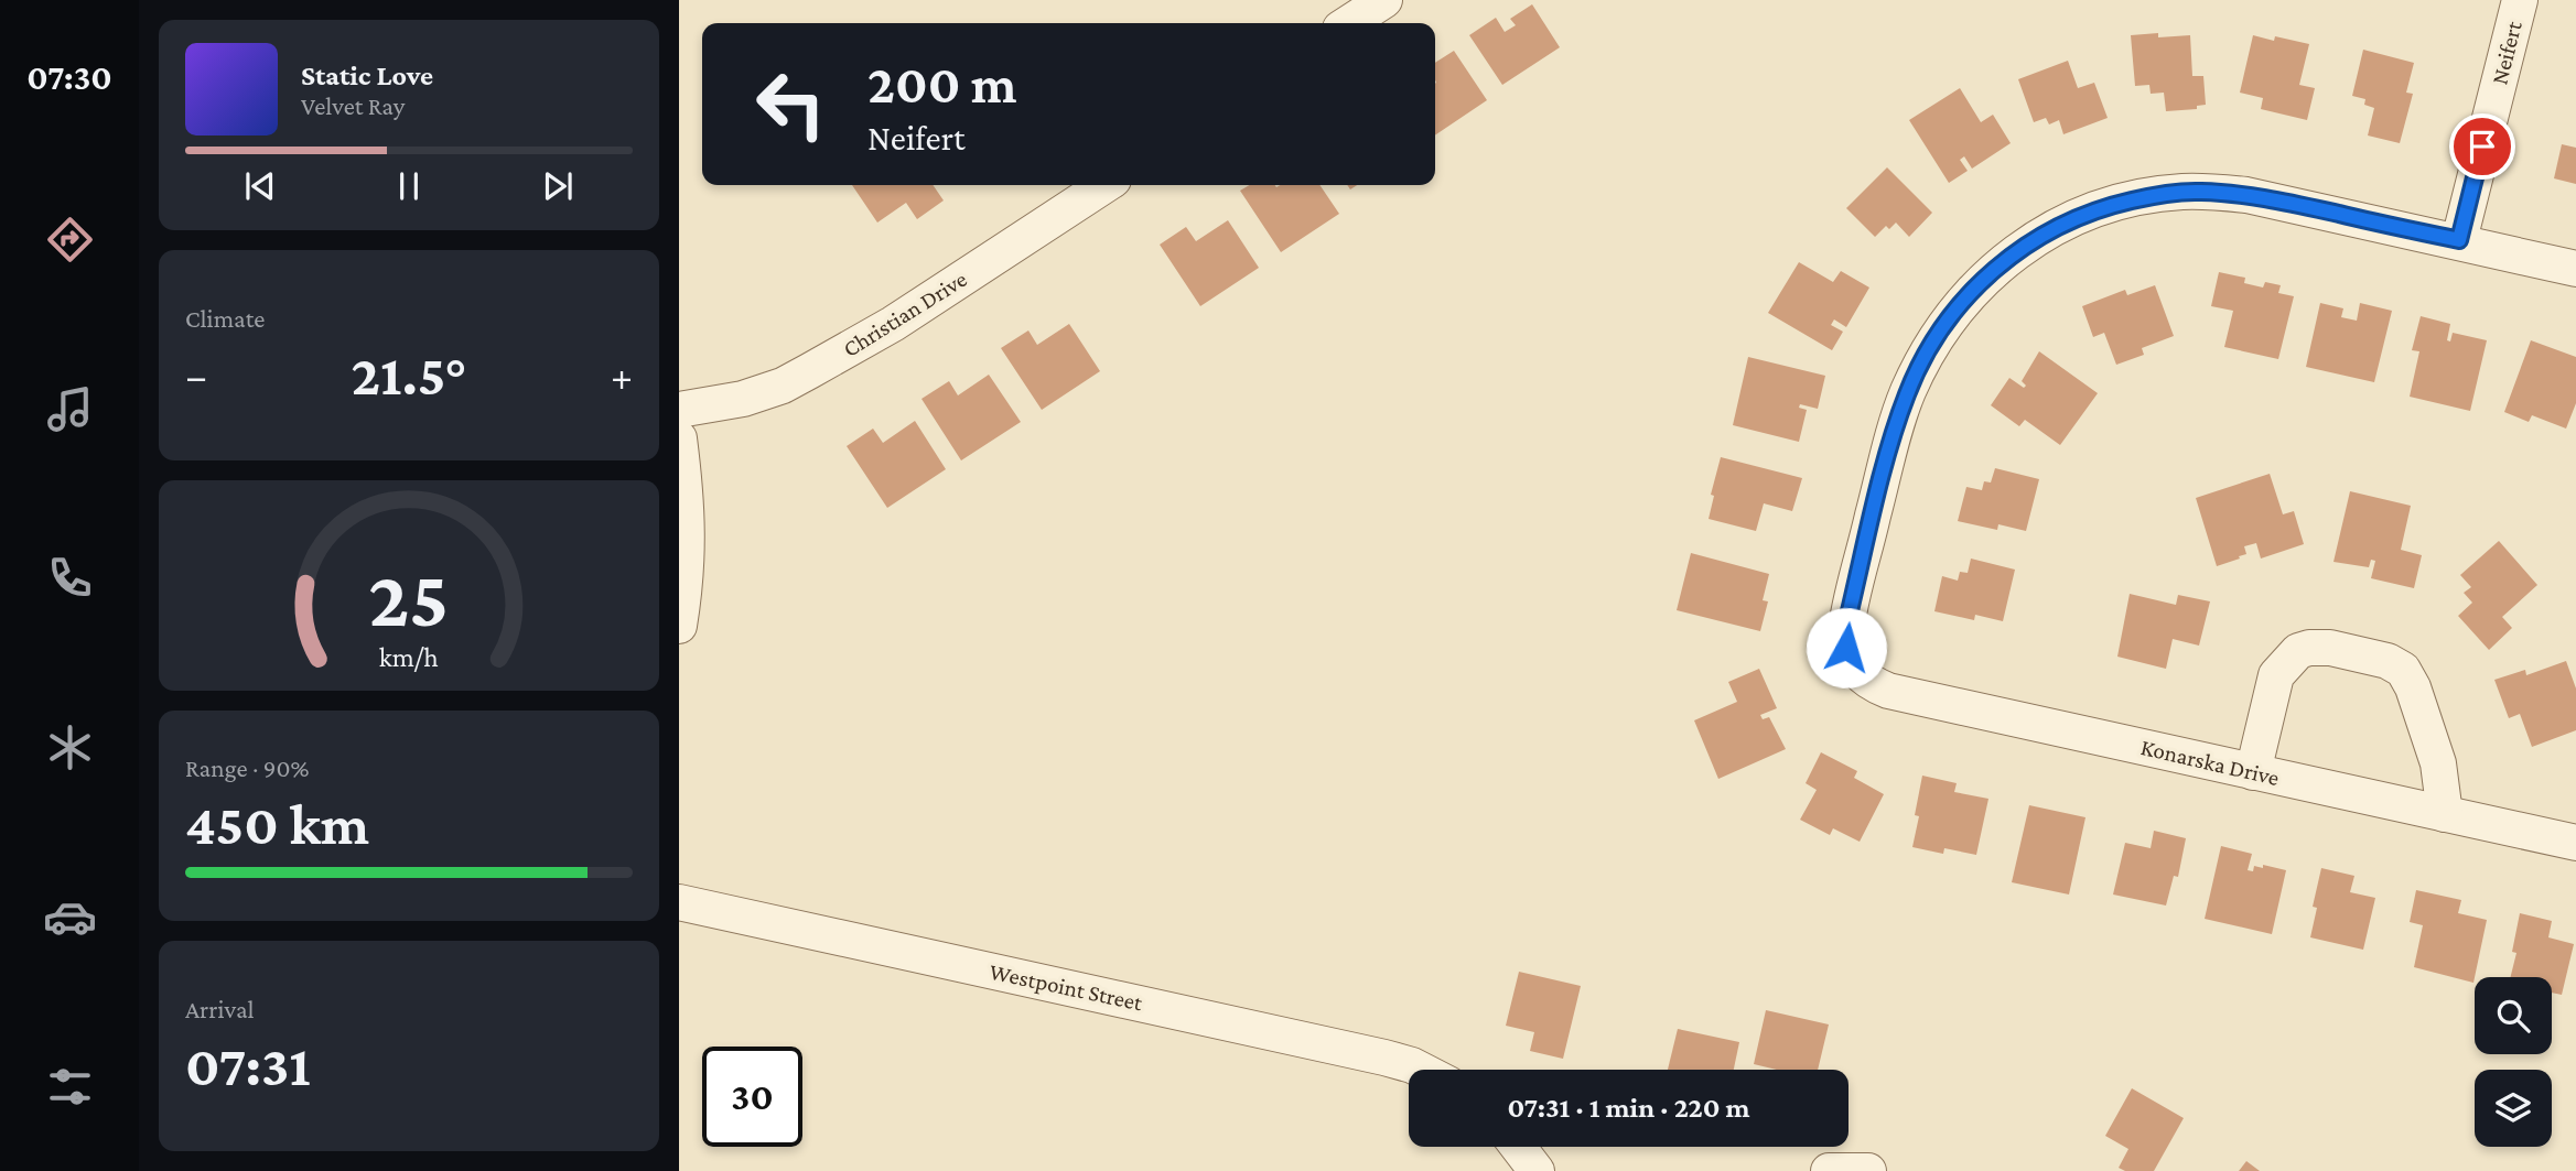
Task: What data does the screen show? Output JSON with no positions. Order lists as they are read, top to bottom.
{
  "streets": {
    "street": [
      "Neifert",
      "Christian Drive",
      "Konarska Drive",
      "Westpoint Street"
    ]
  },
  "crossings": [
    ["Neifert", "Konarska Drive"]
  ],
  "page": {
    "tabs": "07:30",
    "turn": ["200 m", "Neifert"],
    "song": ["Static Love", "Velvet Ray"],
    "tile": [
      "Climate",
      ["Range · 90%", "450 km"],
      ["Arrival", "07:31"]
    ],
    "heat": ["−", "21.5°", "+"],
    "limit": "30",
    "trip": "07:31 · 1 min · 220 m",
    "gauge": ["25", "km/h"]
  }
}
